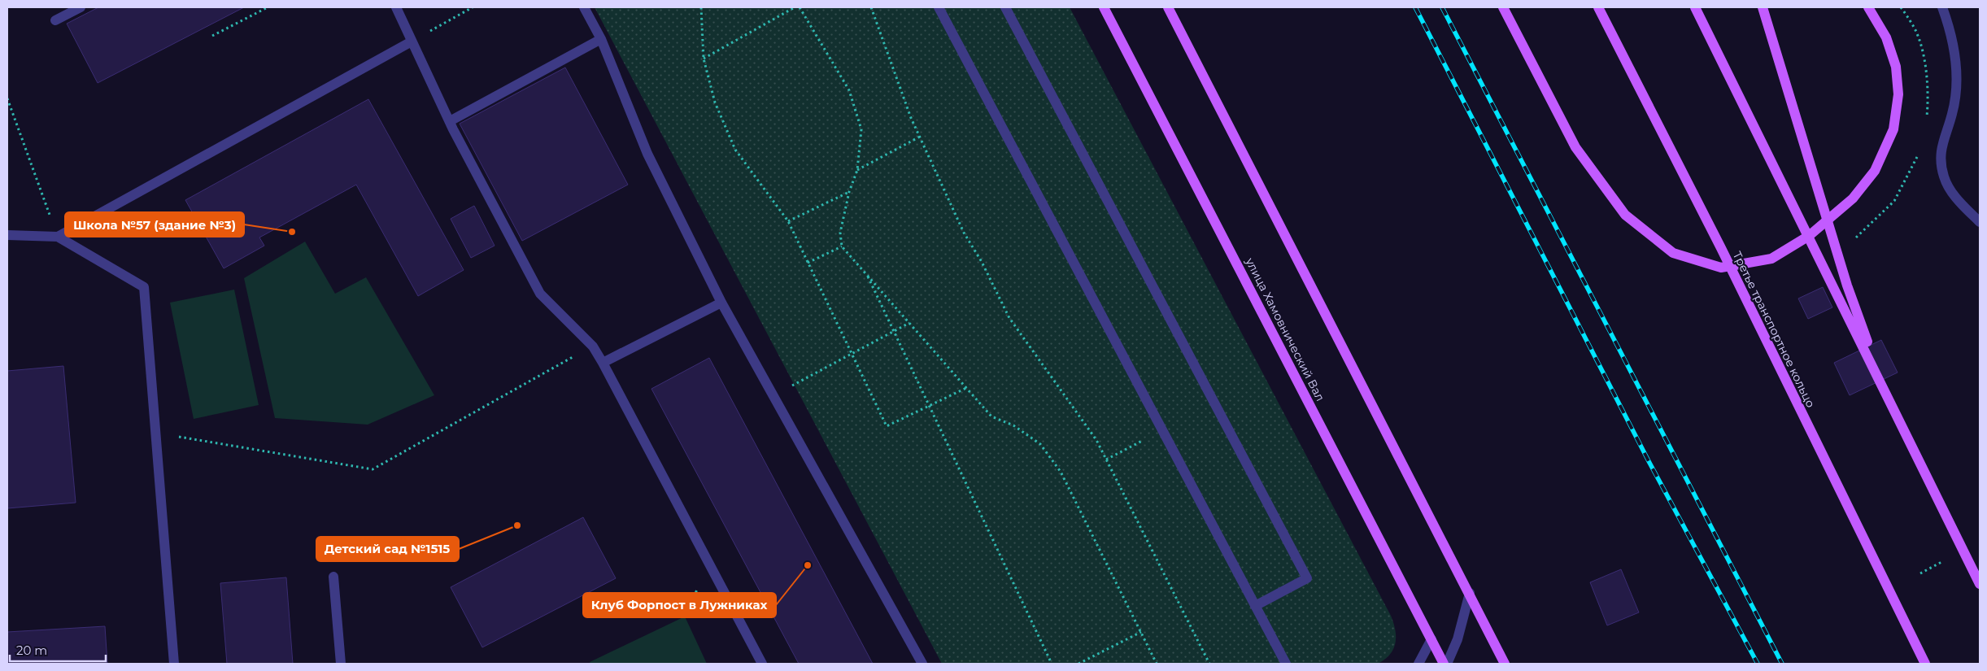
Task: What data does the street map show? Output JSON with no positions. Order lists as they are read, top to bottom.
{
  "streets": {
    "main road": ["улица Хамовнический Вал", "Третье транспортное кольцо"]
  },
  "places": ["Школа №57 (здание №3)", "Детский сад №1515", "Клуб Форпост в Лужниках"],
  "scale_bar": "20 m"
}
